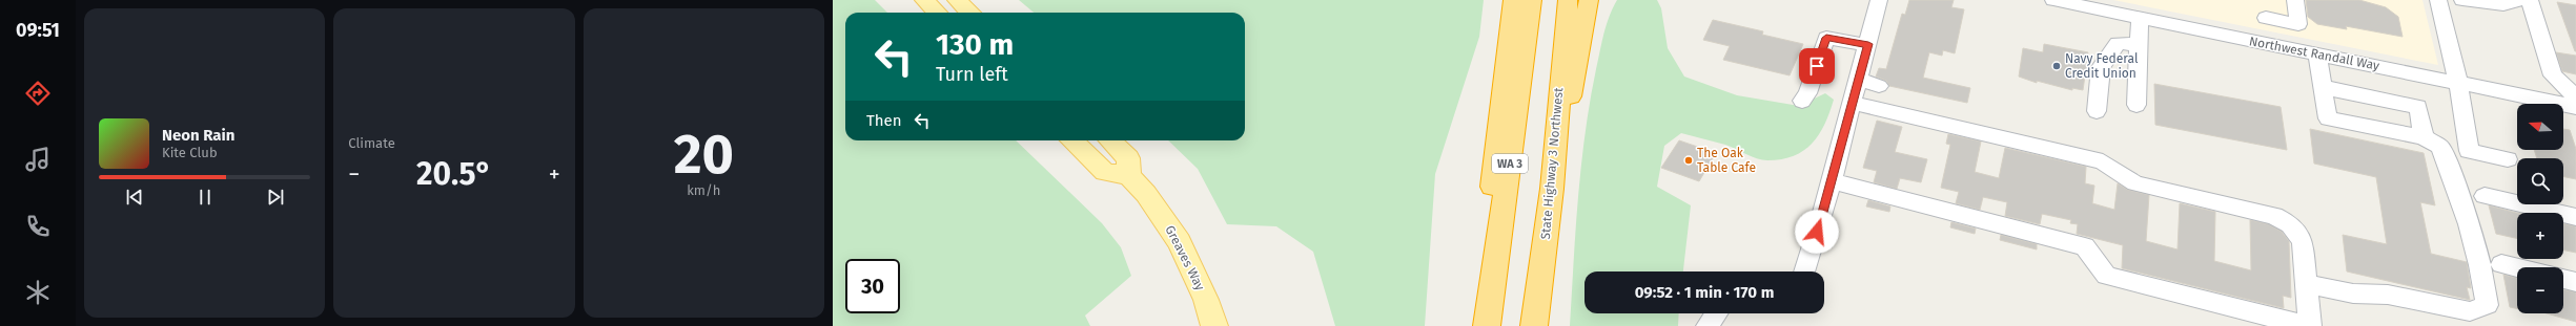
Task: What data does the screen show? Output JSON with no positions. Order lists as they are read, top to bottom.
{
  "streets": {
    "highway": ["WA 3", "State Highway 3 Northwest"],
    "main road": ["Greaves Way"],
    "street": ["Northwest Randall Way"]
  },
  "places": ["Navy Federal Credit Union", "The Oak Table Cafe"],
  "north": "left",
  "page": {
    "tabs": "09:51",
    "tile": [
      "Climate",
      ["20", "km/h"]
    ],
    "turn": ["130 m", "Turn left"],
    "then": "Then",
    "map_buttons": ["+", "−"],
    "song": ["Neon Rain", "Kite Club"],
    "heat": ["−", "20.5°", "+"],
    "limit": "30",
    "trip": "09:52 · 1 min · 170 m"
  }
}
